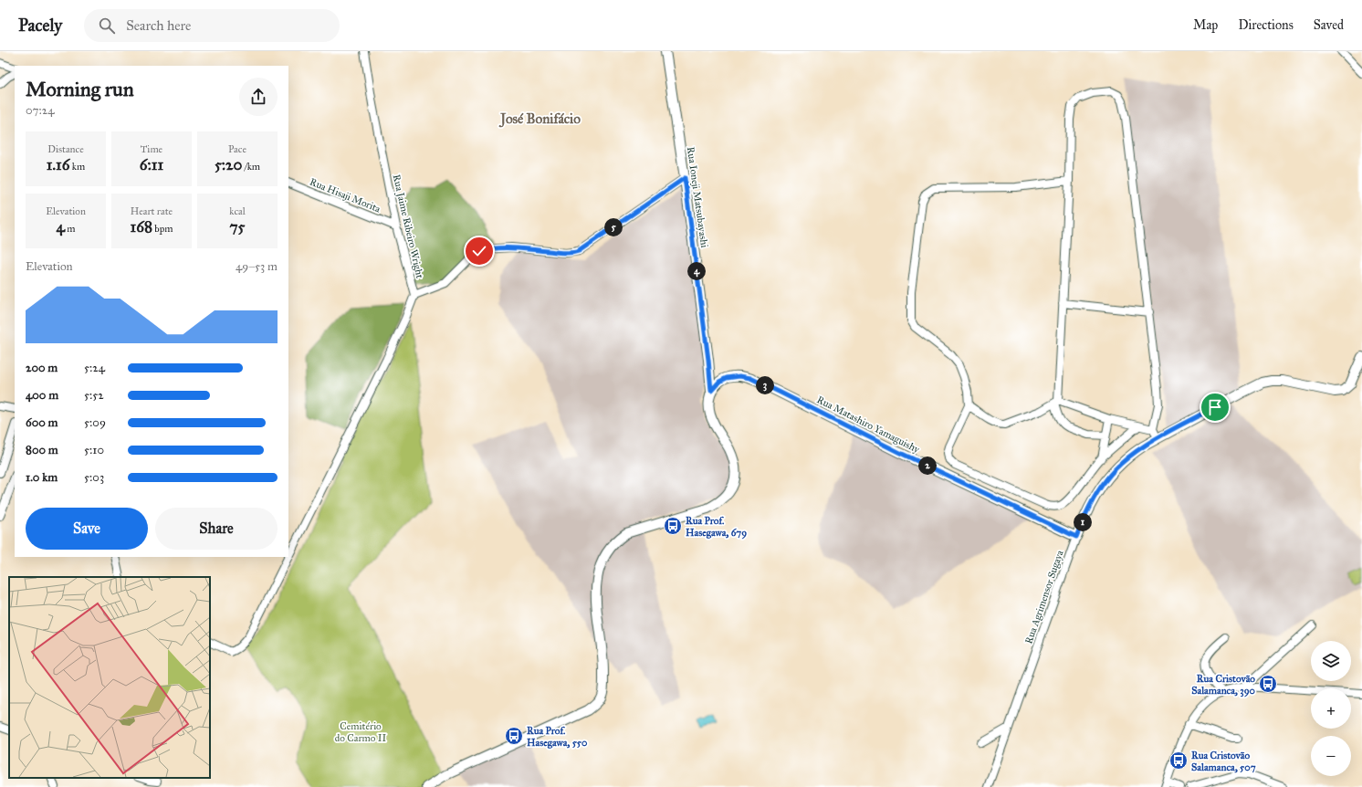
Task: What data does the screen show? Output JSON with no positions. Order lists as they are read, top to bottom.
{
  "streets": {
    "main road": ["Rua Ioneji Matsubayashi", "Rua Matashiro Yamaguishy", "Rua Agrimensor Sugaya"],
    "street": ["Rua Hisaji Morita", "Rua Jaime Ribeiro Wright"]
  },
  "crossings": [
    ["Rua Hisaji Morita", "Rua Jaime Ribeiro Wright"],
    ["Rua Ioneji Matsubayashi", "Rua Jaime Ribeiro Wright"],
    ["Rua Ioneji Matsubayashi", "Rua Matashiro Yamaguishy"],
    ["Rua Matashiro Yamaguishy", "Rua Agrimensor Sugaya"]
  ],
  "districts": ["José Bonifácio"],
  "parks": ["Cemitério do Carmo II"],
  "places": {
    "bus stop": [
      "Rua Prof. Hasegawa, 679",
      "Rua Cristovão Salamanca, 390",
      "Rua Prof. Hasegawa, 550",
      "Rua Cristovão Salamanca, 507"
    ]
  },
  "page": {
    "header": "Pacely",
    "search": "Search here",
    "nav": ["Map", "Directions", "Saved"],
    "heading": ["Morning run", "07:24"],
    "stats": [
      ["Distance", "1.16 km"],
      ["Time", "6:11"],
      ["Pace", "5:20 /km"],
      ["Elevation", "4 m"],
      ["Heart rate", "168 bpm"],
      ["kcal", "75"]
    ],
    "pins": [
      "5",
      "4",
      "3",
      "2",
      "1"
    ],
    "chart": ["Elevation", "49–53 m"],
    "list": [
      {
        "name": "200 m",
        "note": "5:24"
      },
      {
        "name": "400 m",
        "note": "5:52"
      },
      {
        "name": "600 m",
        "note": "5:09"
      },
      {
        "name": "800 m",
        "note": "5:10"
      },
      {
        "name": "1.0 km",
        "note": "5:03"
      }
    ],
    "buttons": ["Save", "Share"],
    "map_buttons": ["+", "−"]
  }
}
